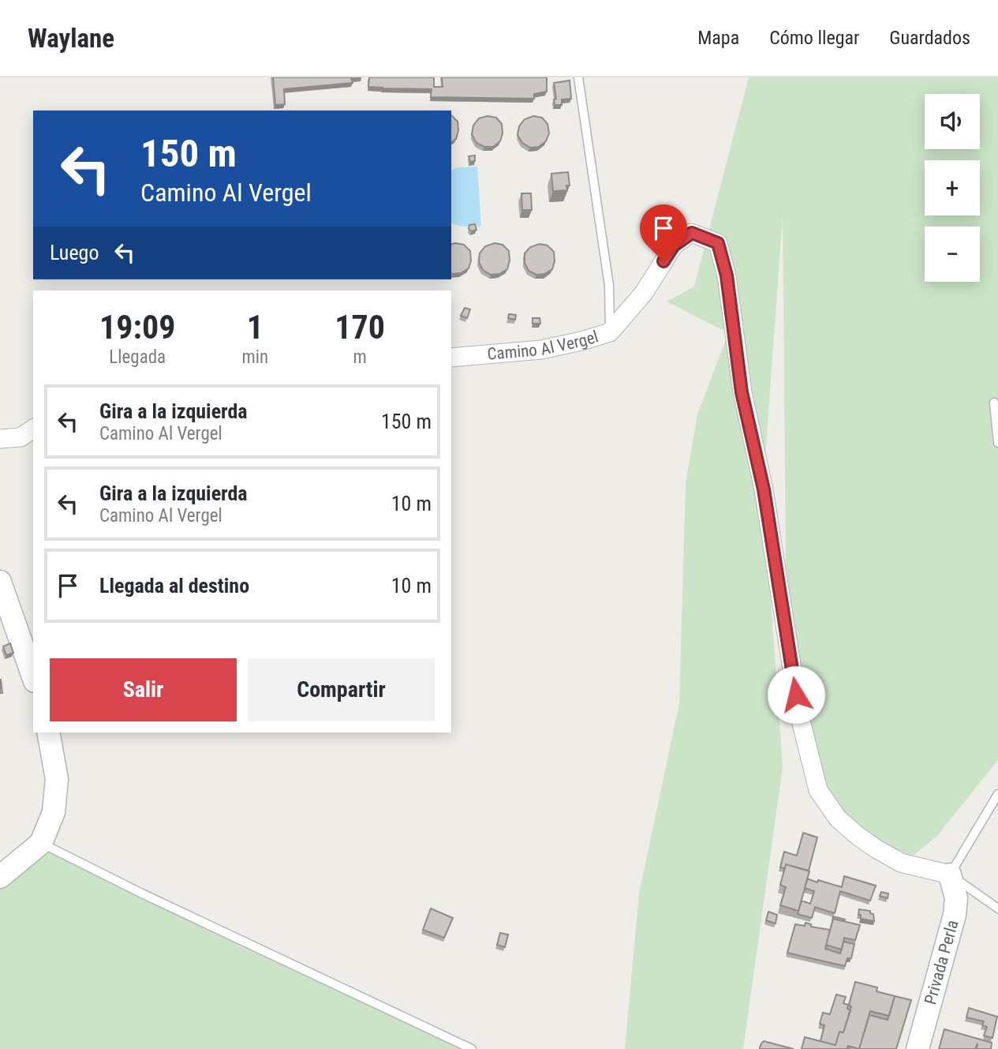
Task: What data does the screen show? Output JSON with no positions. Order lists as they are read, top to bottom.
{
  "streets": {
    "street": ["Camino Al Vergel", "Privada Perla"]
  },
  "crossings": [
    ["Camino Al Vergel", "Privada Perla"]
  ],
  "page": {
    "header": "Waylane",
    "nav": ["Mapa", "Cómo llegar", "Guardados"],
    "map_buttons": ["+", "−"],
    "turn": ["150 m", "Camino Al Vergel"],
    "then": "Luego",
    "eta": [
      "19:09",
      "Llegada",
      "1",
      "min",
      "170",
      "m"
    ],
    "list": [
      {
        "name": "Gira a la izquierda",
        "note": "Camino Al Vergel",
        "value": "150 m"
      },
      {
        "name": "Gira a la izquierda",
        "note": "Camino Al Vergel",
        "value": "10 m"
      },
      {
        "name": "Llegada al destino",
        "value": "10 m"
      }
    ],
    "buttons": ["Salir", "Compartir"]
  }
}
